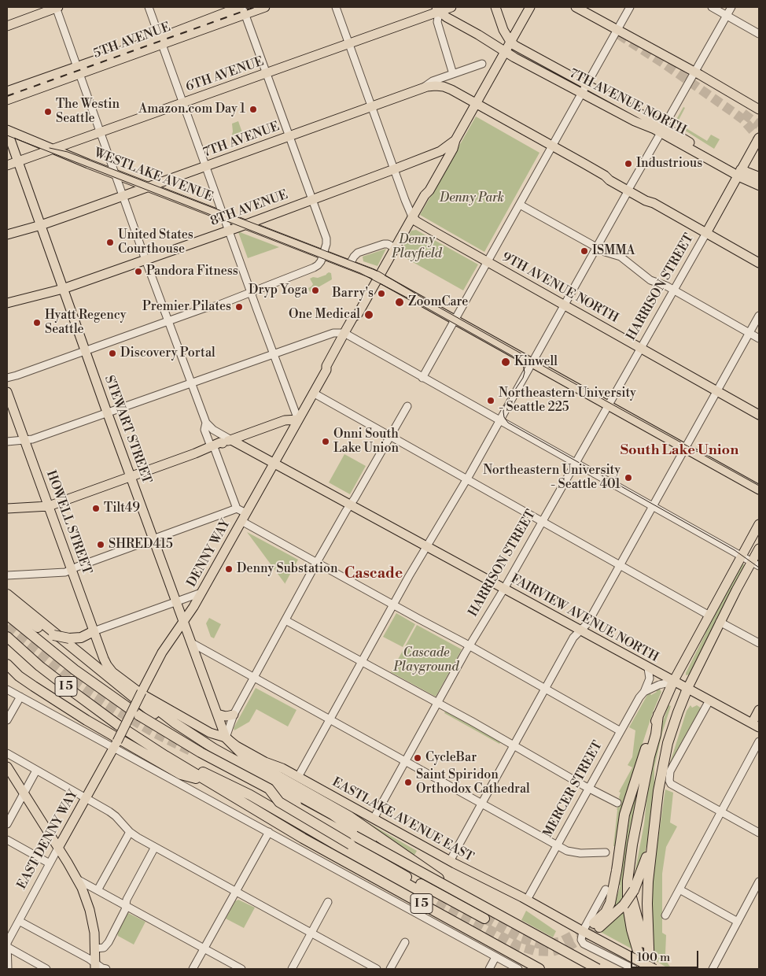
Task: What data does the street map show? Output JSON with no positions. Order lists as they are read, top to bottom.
{
  "streets": {
    "highway": ["I 5"],
    "main road": [
      "5TH AVENUE",
      "6TH AVENUE",
      "7TH AVENUE NORTH",
      "7TH AVENUE",
      "WESTLAKE AVENUE",
      "8TH AVENUE",
      "HARRISON STREET",
      "9TH AVENUE NORTH",
      "STEWART STREET",
      "HOWELL STREET",
      "DENNY WAY",
      "FAIRVIEW AVENUE NORTH",
      "EASTLAKE AVENUE EAST",
      "EAST DENNY WAY"
    ],
    "street": ["MERCER STREET"]
  },
  "crossings": [
    ["6TH AVENUE", "7TH AVENUE NORTH"],
    ["6TH AVENUE", "WESTLAKE AVENUE"],
    ["6TH AVENUE", "STEWART STREET"],
    ["7TH AVENUE NORTH", "HARRISON STREET"],
    ["7TH AVENUE NORTH", "DENNY WAY"],
    ["7TH AVENUE", "WESTLAKE AVENUE"],
    ["7TH AVENUE", "STEWART STREET"],
    ["WESTLAKE AVENUE", "8TH AVENUE"],
    ["WESTLAKE AVENUE", "HARRISON STREET"],
    ["WESTLAKE AVENUE", "STEWART STREET"],
    ["WESTLAKE AVENUE", "DENNY WAY"],
    ["8TH AVENUE", "STEWART STREET"],
    ["8TH AVENUE", "DENNY WAY"],
    ["HARRISON STREET", "9TH AVENUE NORTH"],
    ["HARRISON STREET", "FAIRVIEW AVENUE NORTH"],
    ["HARRISON STREET", "EASTLAKE AVENUE EAST"],
    ["9TH AVENUE NORTH", "DENNY WAY"],
    ["STEWART STREET", "DENNY WAY"],
    ["STEWART STREET", "EASTLAKE AVENUE EAST"],
    ["HOWELL STREET", "EASTLAKE AVENUE EAST"],
    ["DENNY WAY", "FAIRVIEW AVENUE NORTH"],
    ["DENNY WAY", "EAST DENNY WAY"],
    ["FAIRVIEW AVENUE NORTH", "MERCER STREET"],
    ["MERCER STREET", "EASTLAKE AVENUE EAST"]
  ],
  "districts": ["South Lake Union", "Cascade"],
  "parks": ["Denny Park", "Denny Playfield", "Cascade Playground"],
  "places": [
    "Amazon.com Day 1",
    "The Westin Seattle",
    "Industrious",
    "United States Courthouse",
    "ISMMA",
    "Pandora Fitness",
    "Dryp Yoga",
    "Barry's",
    "ZoomCare",
    "Premier Pilates",
    "One Medical",
    "Hyatt Regency Seattle",
    "Discovery Portal",
    "Kinwell",
    "Northeastern University - Seattle 225",
    "Onni South Lake Union",
    "Northeastern University - Seattle 401",
    "Tilt49",
    "SHRED415",
    "Denny Substation",
    "CycleBar",
    "Saint Spiridon Orthodox Cathedral"
  ],
  "scale_bar": "100 m"
}
